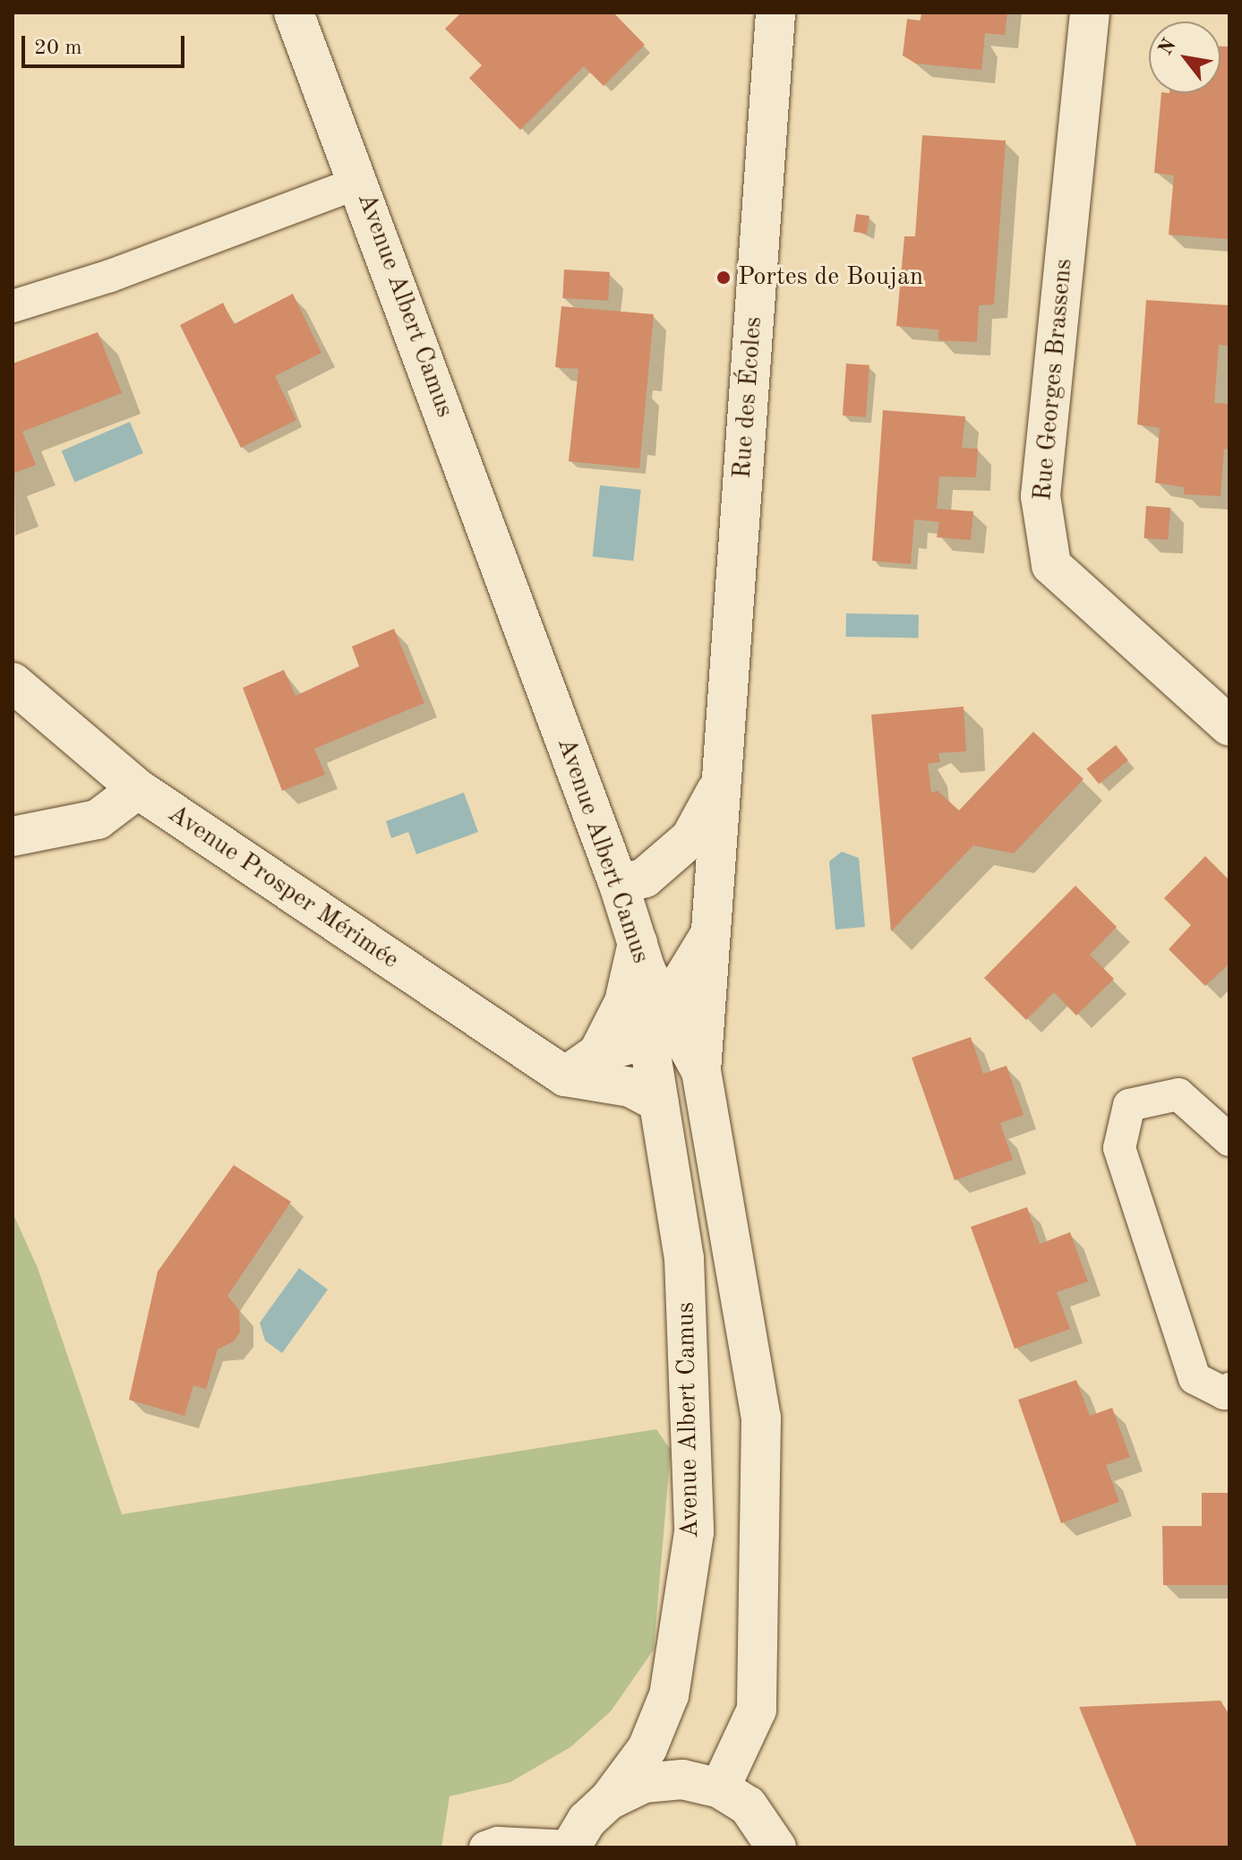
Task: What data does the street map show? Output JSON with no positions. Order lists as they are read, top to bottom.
{
  "streets": {
    "street": [
      "Avenue Albert Camus",
      "Rue Georges Brassens",
      "Rue des Écoles",
      "Avenue Prosper Mérimée"
    ]
  },
  "crossings": [
    ["Avenue Albert Camus", "Rue des Écoles"],
    ["Avenue Albert Camus", "Avenue Prosper Mérimée"]
  ],
  "places": ["Portes de Boujan"],
  "scale_bar": "20 m",
  "north": "top left"
}
